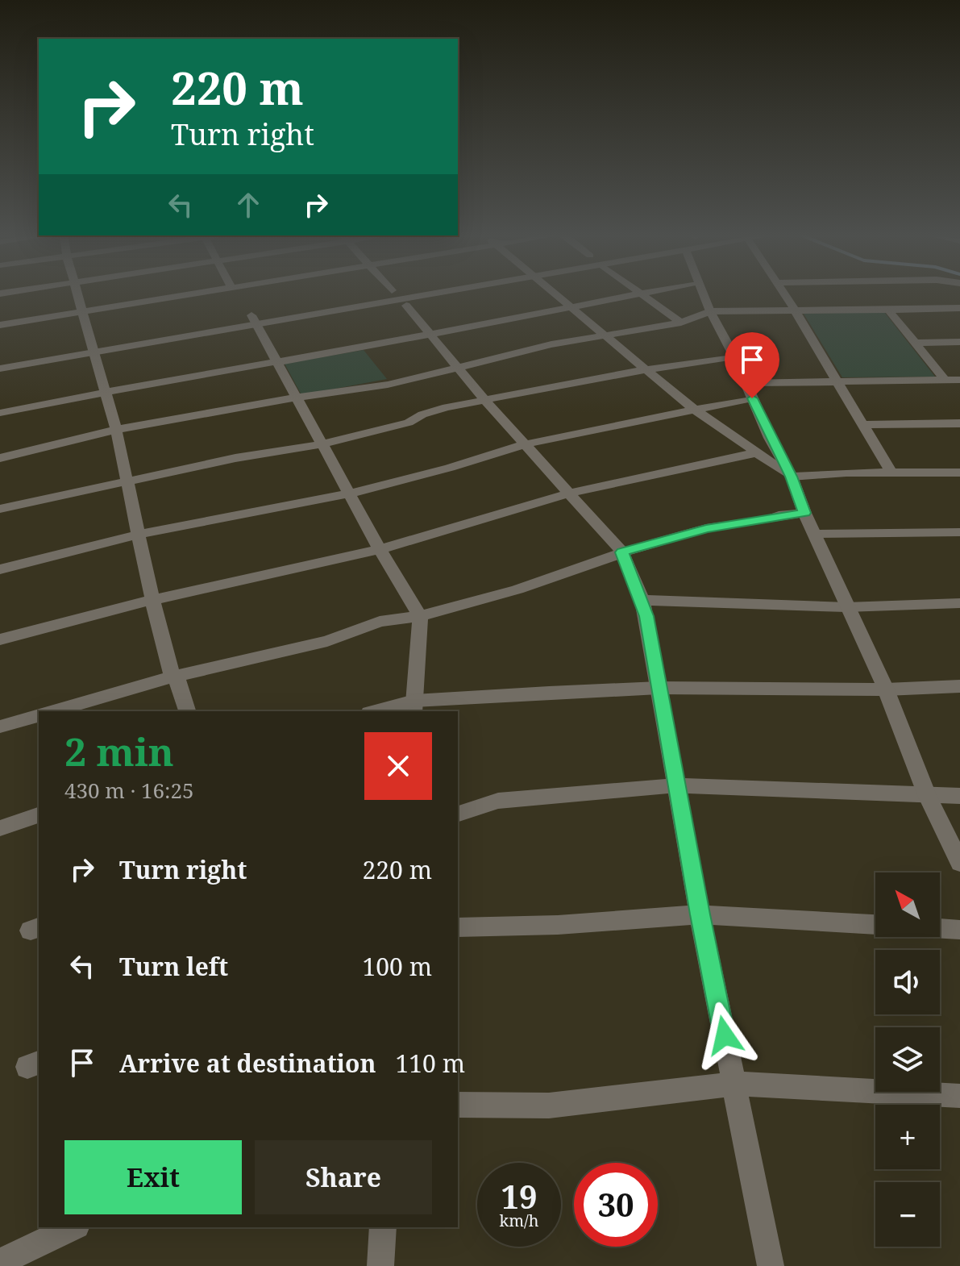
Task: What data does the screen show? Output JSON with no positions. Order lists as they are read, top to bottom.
{
  "north": "top left",
  "page": {
    "turn": ["220 m", "Turn right"],
    "heading": ["2 min", "430 m · 16:25"],
    "list": [
      {
        "name": "Turn right",
        "value": "220 m"
      },
      {
        "name": "Turn left",
        "value": "100 m"
      },
      {
        "name": "Arrive at destination",
        "value": "110 m"
      }
    ],
    "map_buttons": ["+", "−"],
    "buttons": ["Exit", "Share"],
    "speed": "19 km/h",
    "limit": "30"
  }
}
